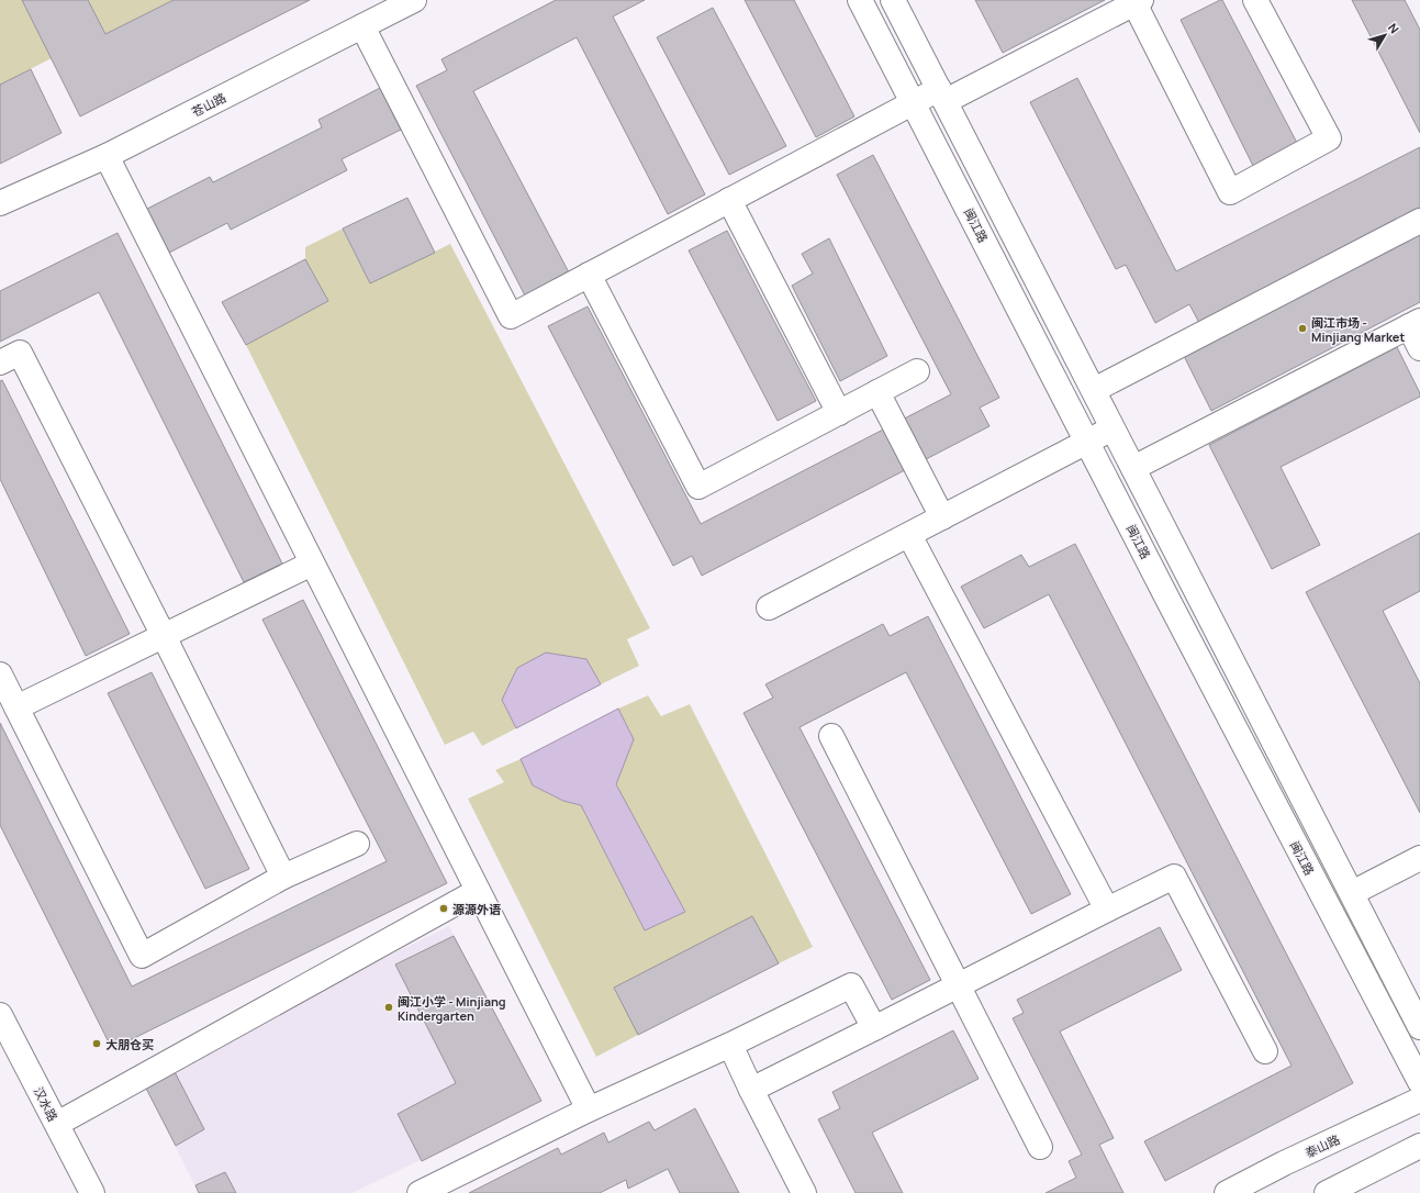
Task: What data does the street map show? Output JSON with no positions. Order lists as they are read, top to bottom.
{
  "streets": {
    "main road": [
      "苍山路",
      "闽江路",
      "汉水路",
      "泰山路"
    ]
  },
  "places": [
    "闽江市场 - Minjiang Market",
    "源源外语",
    "闽江小学 - Minjiang Kindergarten",
    "大朋仓买"
  ],
  "north": "top right"
}
